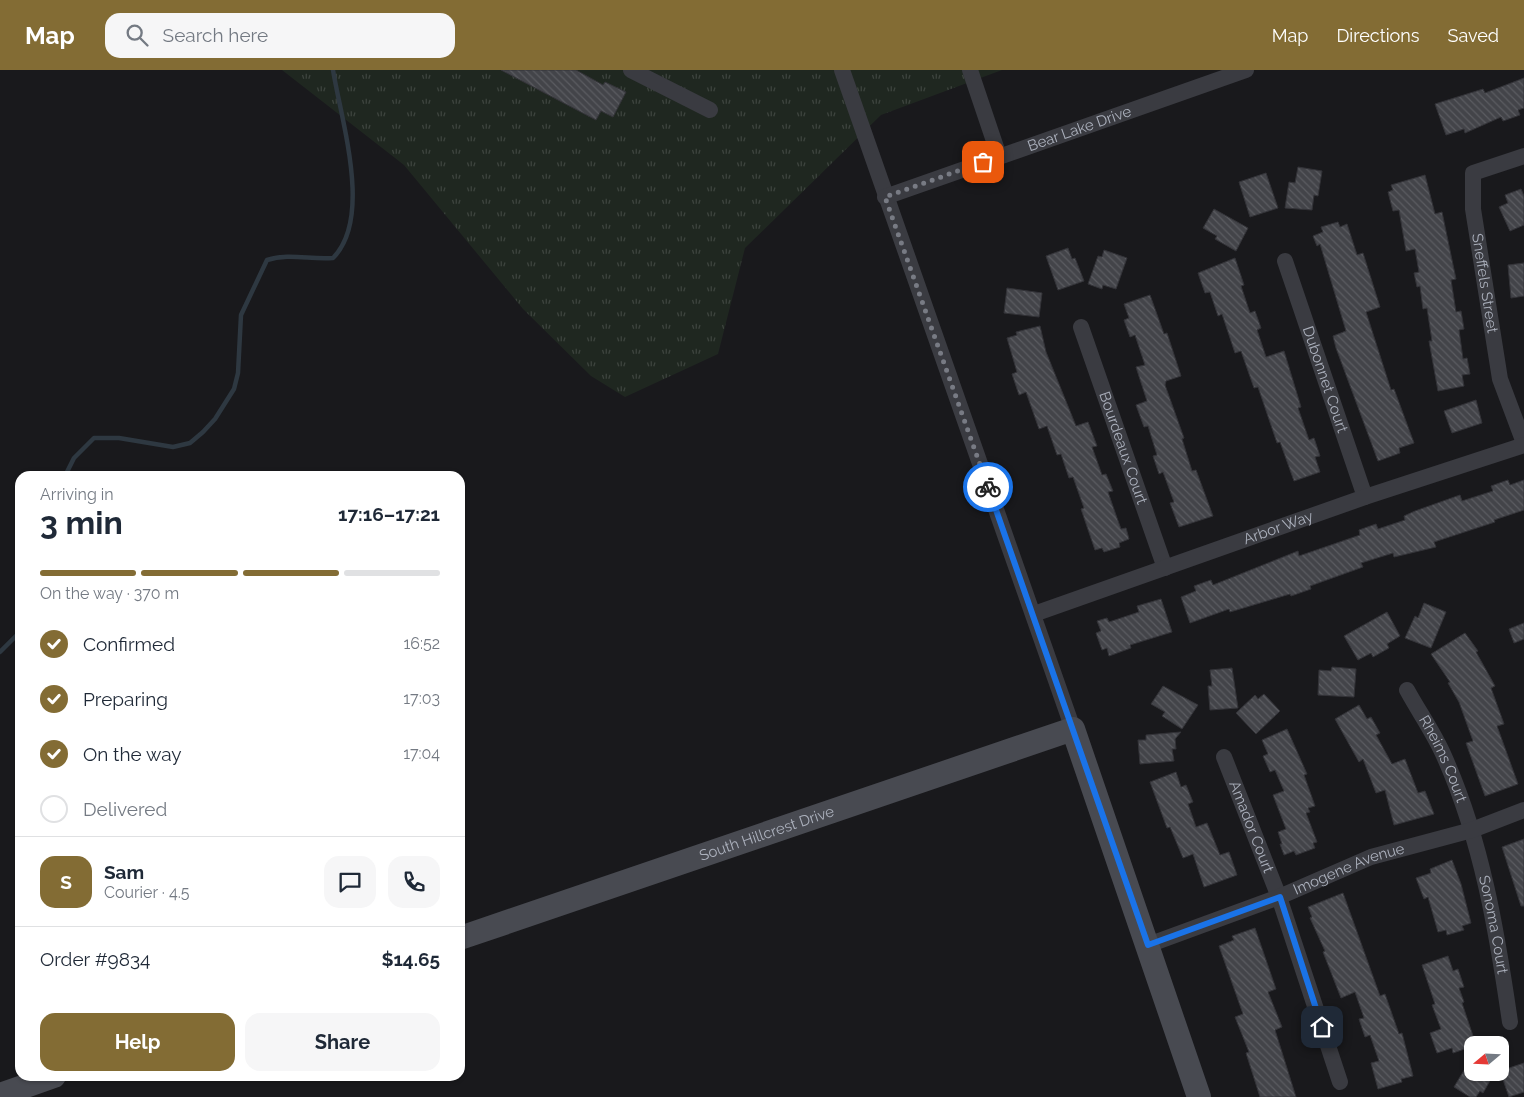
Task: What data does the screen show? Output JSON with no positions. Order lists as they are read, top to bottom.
{
  "streets": {
    "street": [
      "Bear Lake Drive",
      "Sneffels Street",
      "Dubonnet Court",
      "Bourdeaux Court",
      "Arbor Way",
      "Rheims Court",
      "Amador Court",
      "South Hillcrest Drive",
      "Imogene Avenue",
      "Sonoma Court"
    ]
  },
  "crossings": [
    ["Sneffels Street", "Arbor Way"],
    ["Dubonnet Court", "Arbor Way"],
    ["Bourdeaux Court", "Arbor Way"],
    ["Rheims Court", "Imogene Avenue"],
    ["Rheims Court", "Sonoma Court"],
    ["Amador Court", "Imogene Avenue"],
    ["Imogene Avenue", "Sonoma Court"]
  ],
  "north": "left",
  "page": {
    "header": "Map",
    "search": "Search here",
    "nav": ["Map", "Directions", "Saved"],
    "heading": ["3 min", "Arriving in", "17:16–17:21"],
    "panel": [
      "Sam",
      "Courier · 4.5",
      "Order #9834",
      "$14.65"
    ],
    "bar": "On the way · 370 m",
    "list": [
      ["Confirmed", "16:52"],
      ["Preparing", "17:03"],
      ["On the way", "17:04"],
      "Delivered"
    ],
    "round": "S",
    "buttons": ["Help", "Share"]
  }
}
